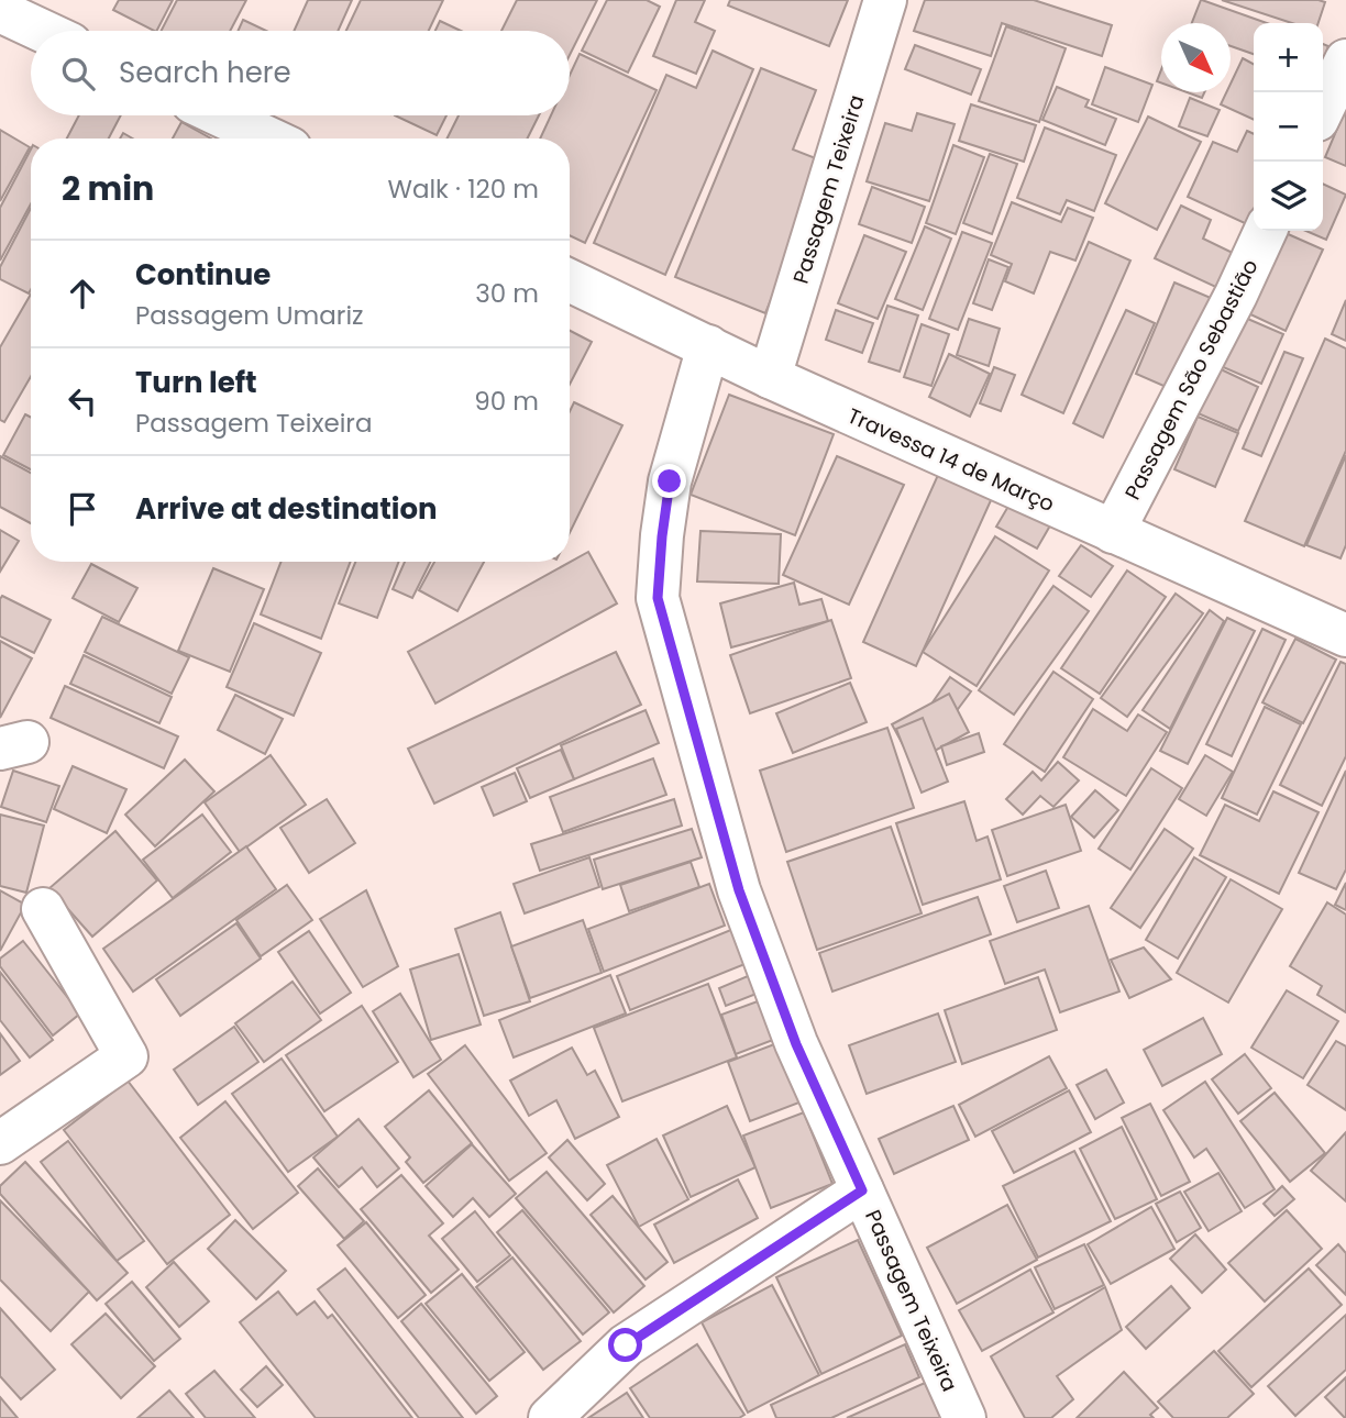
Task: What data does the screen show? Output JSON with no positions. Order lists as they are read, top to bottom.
{
  "streets": {
    "street": ["Passagem Teixeira", "Passagem São Sebastião", "Travessa 14 de Março"]
  },
  "crossings": [
    ["Passagem Teixeira", "Travessa 14 de Março"],
    ["Passagem São Sebastião", "Travessa 14 de Março"]
  ],
  "north": "bottom right",
  "page": {
    "map_buttons": ["+", "−"],
    "search": "Search here",
    "heading": ["2 min", "Walk · 120 m"],
    "list": [
      ["Continue", "Passagem Umariz", "30 m"],
      ["Turn left", "Passagem Teixeira", "90 m"],
      "Arrive at destination"
    ]
  }
}
